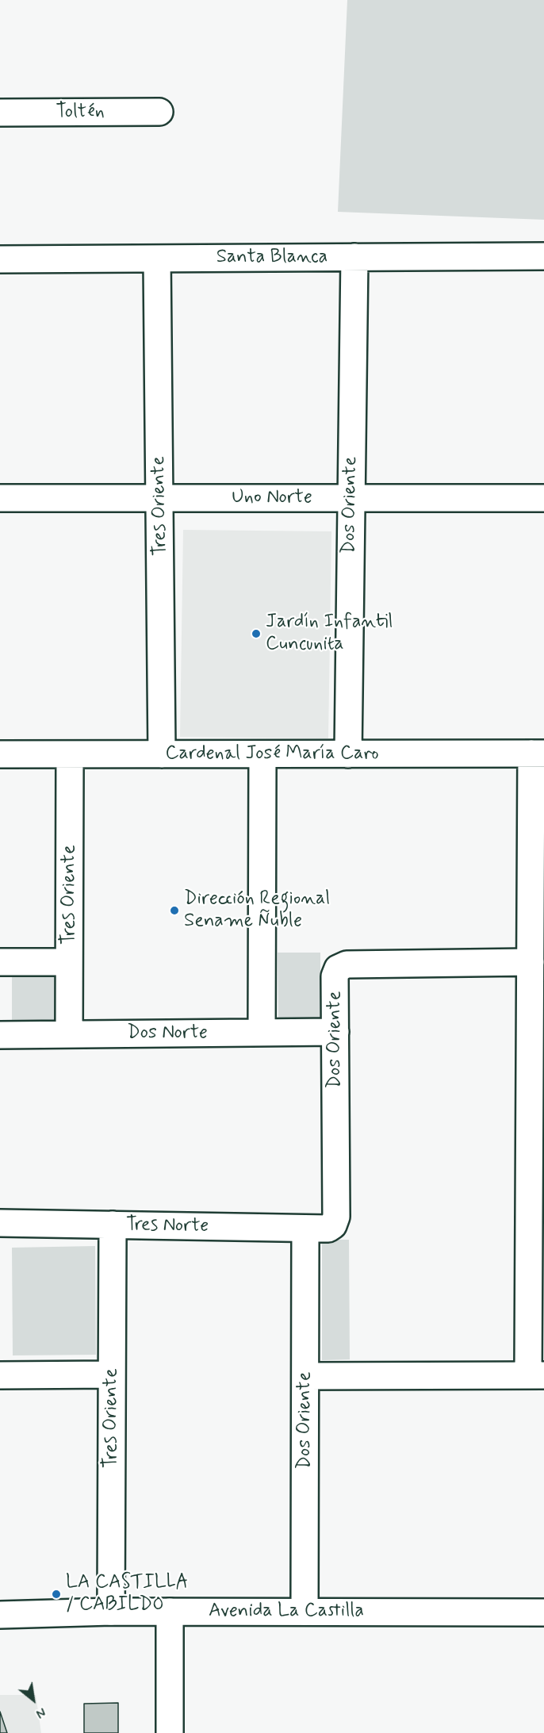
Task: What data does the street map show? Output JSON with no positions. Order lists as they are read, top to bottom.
{
  "streets": {
    "street": [
      "Toltén",
      "Santa Blanca",
      "Uno Norte",
      "Dos Oriente",
      "Tres Oriente",
      "Cardenal José María Caro",
      "Dos Norte",
      "Tres Norte",
      "Avenida La Castilla"
    ]
  },
  "crossings": [
    ["Santa Blanca", "Dos Oriente"],
    ["Santa Blanca", "Tres Oriente"],
    ["Uno Norte", "Dos Oriente"],
    ["Uno Norte", "Tres Oriente"],
    ["Dos Oriente", "Cardenal José María Caro"],
    ["Dos Oriente", "Dos Norte"],
    ["Dos Oriente", "Tres Norte"],
    ["Dos Oriente", "Avenida La Castilla"],
    ["Tres Oriente", "Cardenal José María Caro"],
    ["Tres Oriente", "Dos Norte"],
    ["Tres Oriente", "Tres Norte"],
    ["Tres Oriente", "Avenida La Castilla"]
  ],
  "places": ["Jardín Infantil Cuncunita", "Dirección Regional Sename Ñuble", "LA CASTILLA / CABILDO"],
  "north": "bottom right"
}
